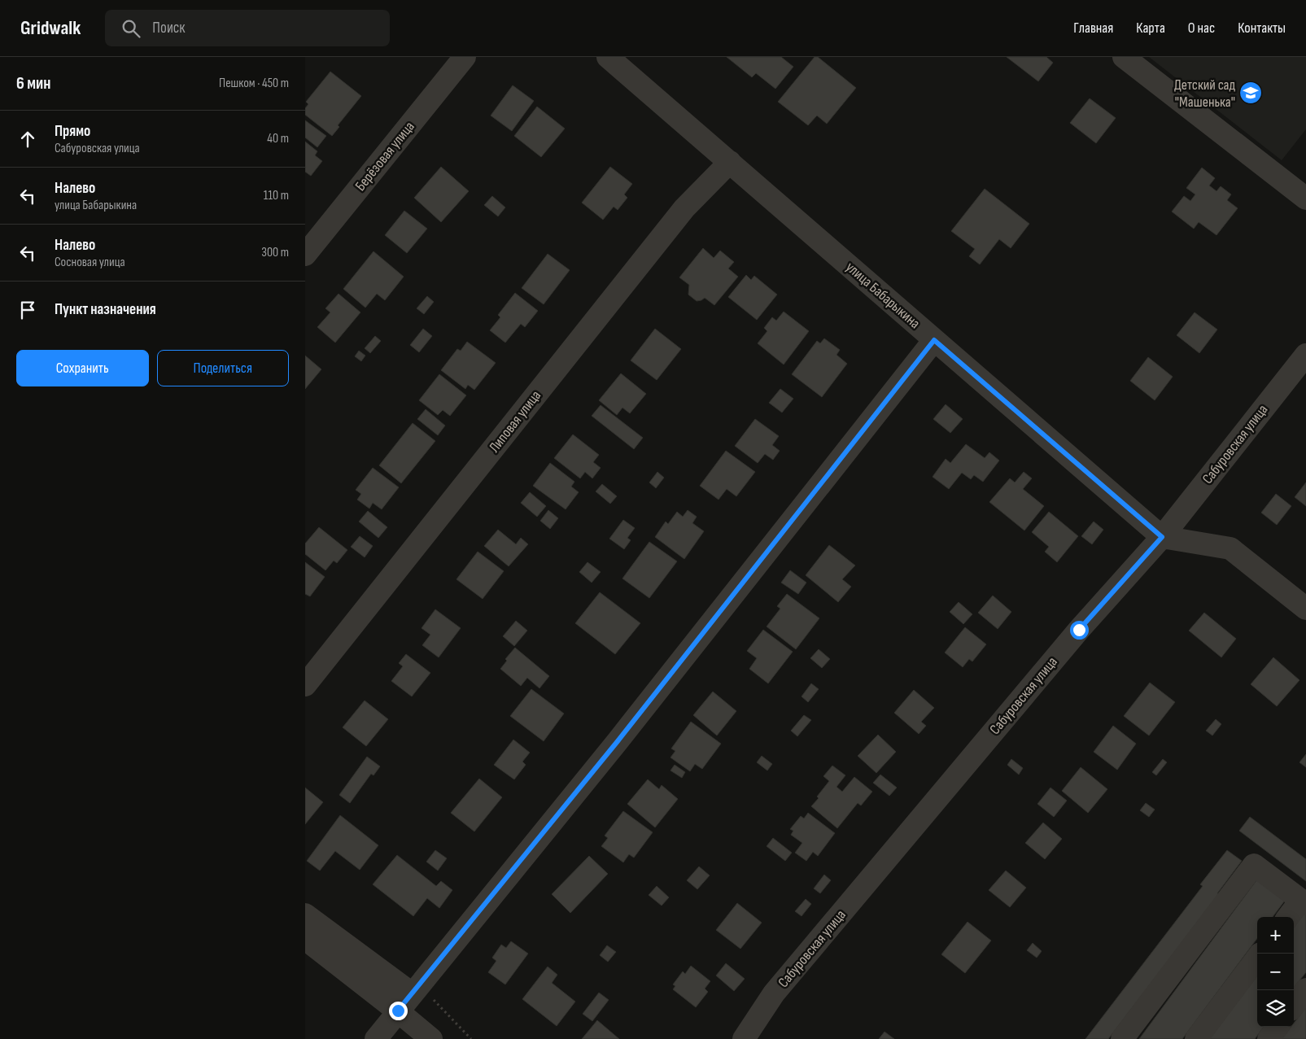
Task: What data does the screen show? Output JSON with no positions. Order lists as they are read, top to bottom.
{
  "streets": {
    "street": [
      "Берёзовая улица",
      "улица Бабарыкина",
      "Липовая улица",
      "Сабуровская улица"
    ]
  },
  "crossings": [
    ["улица Бабарыкина", "Липовая улица"],
    ["улица Бабарыкина", "Сабуровская улица"]
  ],
  "places": {
    "school or university": ["Детский сад \"Машенька\""]
  },
  "page": {
    "header": "Gridwalk",
    "search": "Поиск",
    "nav": [
      "Главная",
      "Карта",
      "О нас",
      "Контакты"
    ],
    "heading": ["6 мин", "Пешком · 450 m"],
    "list": [
      ["Прямо", "Сабуровская улица", "40 m"],
      ["Налево", "улица Бабарыкина", "110 m"],
      ["Налево", "Сосновая улица", "300 m"],
      "Пункт назначения"
    ],
    "buttons": ["Сохранить", "Поделиться"],
    "map_buttons": ["+", "−"]
  }
}
